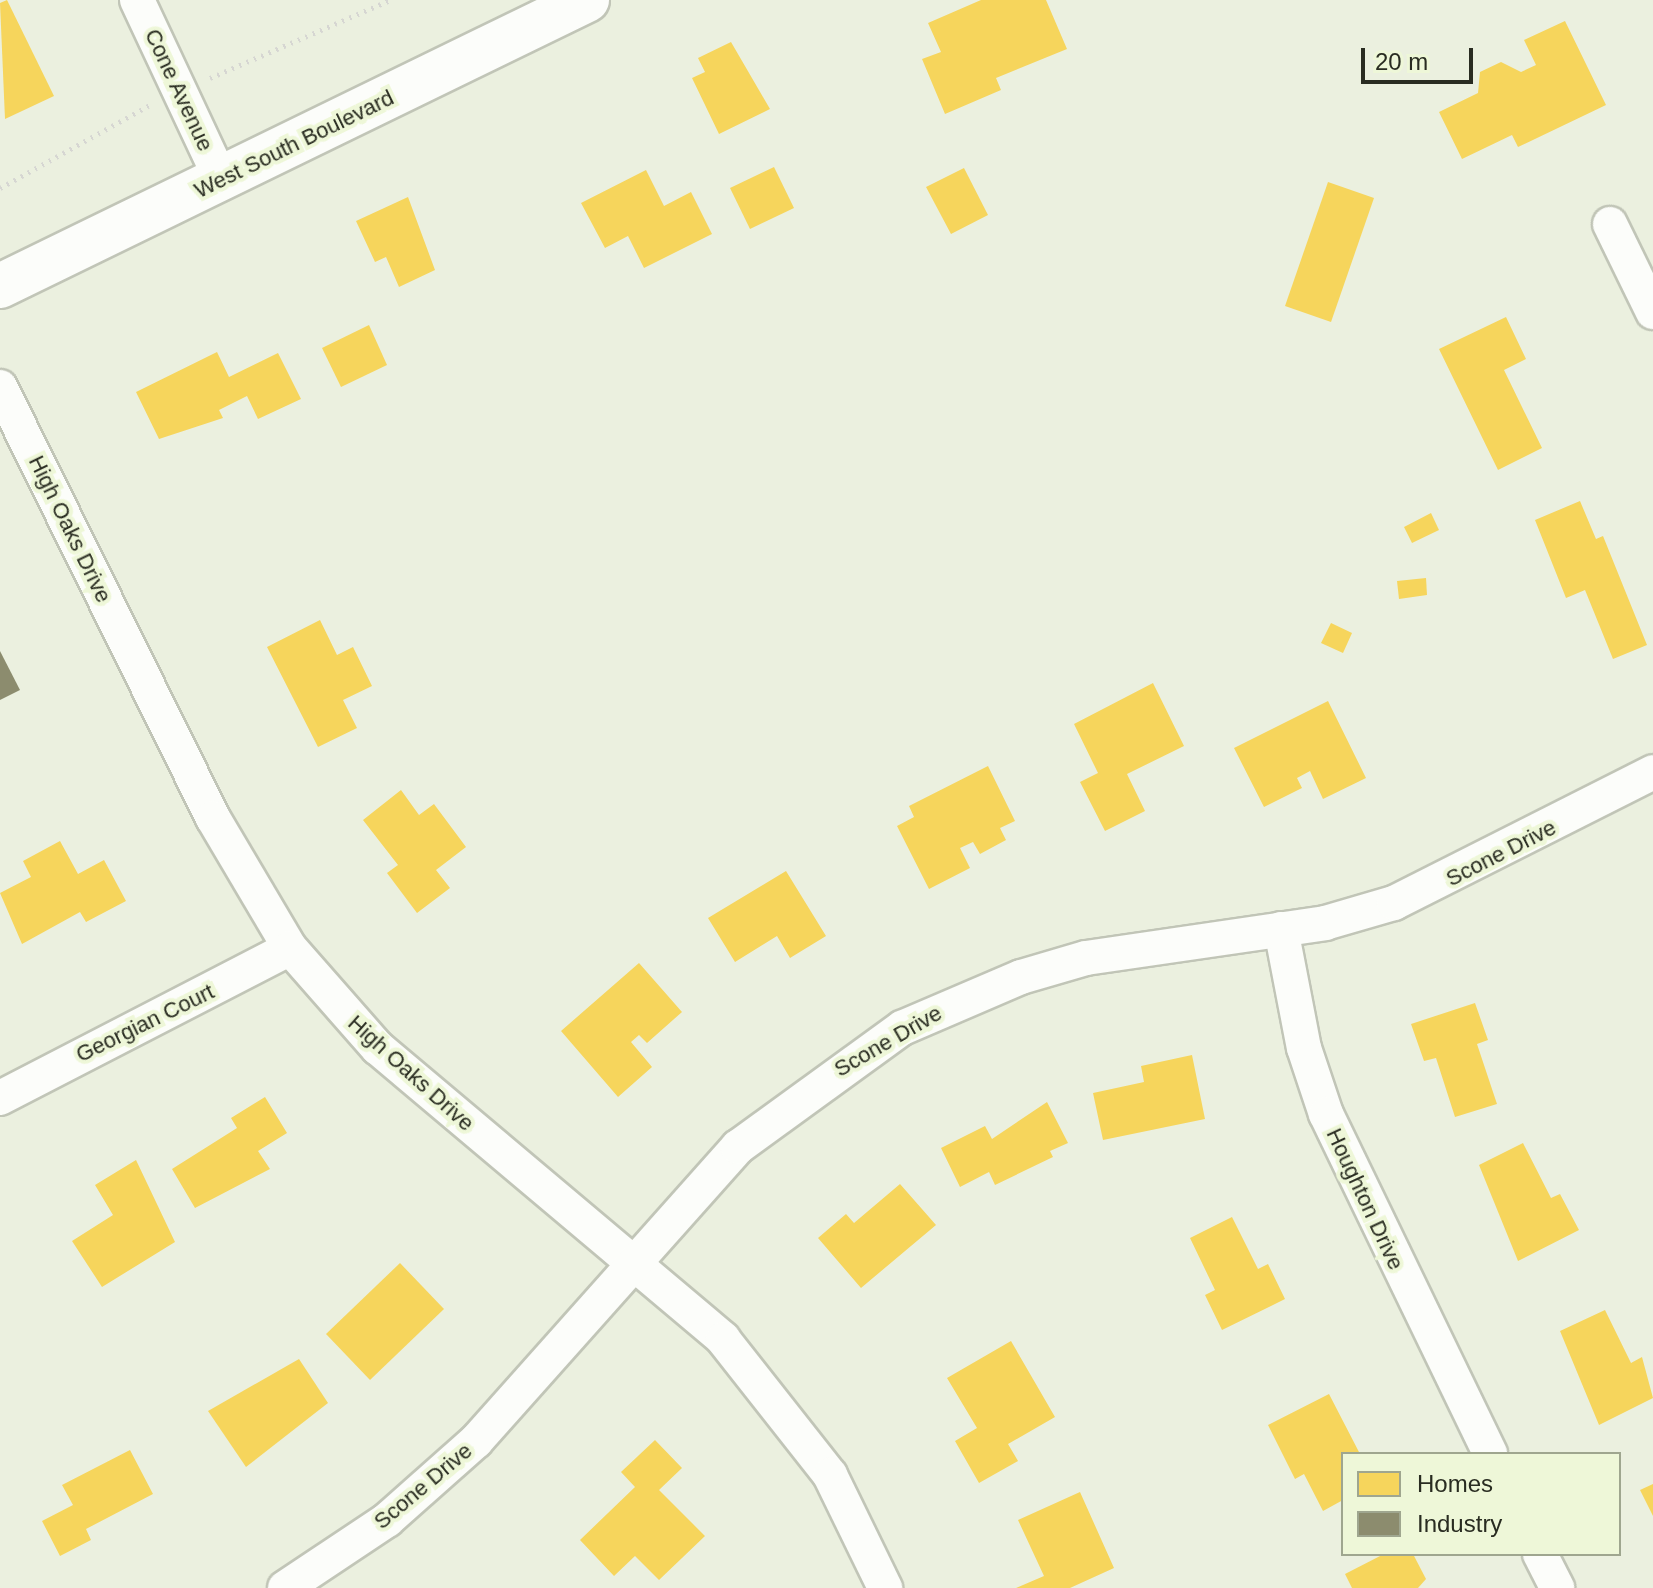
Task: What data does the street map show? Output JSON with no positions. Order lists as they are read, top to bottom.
{
  "streets": {
    "street": [
      "Cone Avenue",
      "West South Boulevard",
      "High Oaks Drive",
      "Scone Drive",
      "Georgian Court",
      "Houghton Drive"
    ]
  },
  "crossings": [
    ["Cone Avenue", "West South Boulevard"],
    ["High Oaks Drive", "Scone Drive"],
    ["High Oaks Drive", "Georgian Court"],
    ["Scone Drive", "Houghton Drive"]
  ],
  "legend": ["Homes", "Industry"],
  "scale_bar": "20 m"
}
